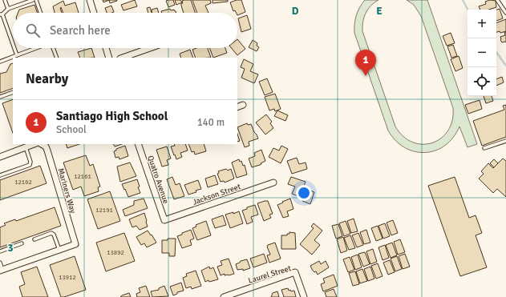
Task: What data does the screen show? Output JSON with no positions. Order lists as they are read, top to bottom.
{
  "streets": {
    "street": [
      "Quatro Avenue",
      "Mariners Way",
      "Jackson Street",
      "Laurel Street"
    ]
  },
  "crossings": [
    ["Quatro Avenue", "Jackson Street"]
  ],
  "house_numbers": [
    "12161",
    "12162",
    "12191",
    "13892",
    "13912"
  ],
  "page": {
    "map_buttons": ["+", "−"],
    "search": "Search here",
    "pins": "1",
    "heading": "Nearby",
    "list": [
      {
        "mark": "1",
        "name": "Santiago High School",
        "note": "School",
        "value": "140 m"
      }
    ]
  },
  "grid": {
    "columns": ["D", "E"],
    "rows": ["3"]
  }
}
